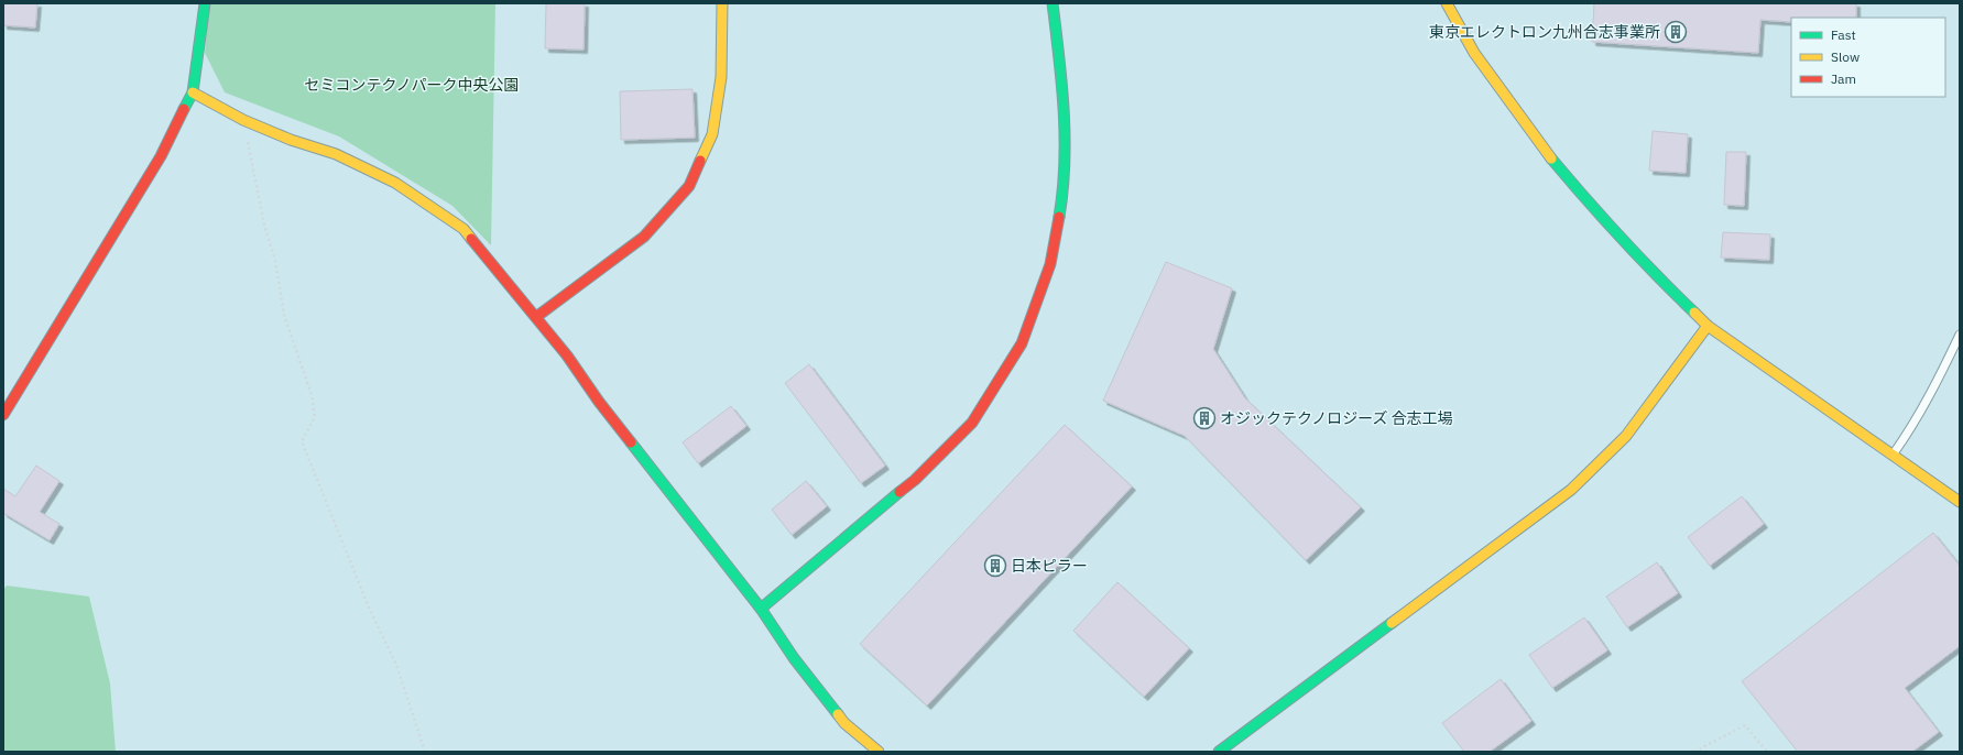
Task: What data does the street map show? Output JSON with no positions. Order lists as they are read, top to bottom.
{
  "parks": ["セミコンテクノパーク中央公園"],
  "places": {
    "building": ["東京エレクトロン九州合志事業所", "オジックテクノロジーズ 合志工場", "日本ピラー"]
  },
  "legend": ["Fast", "Slow", "Jam"]
}
